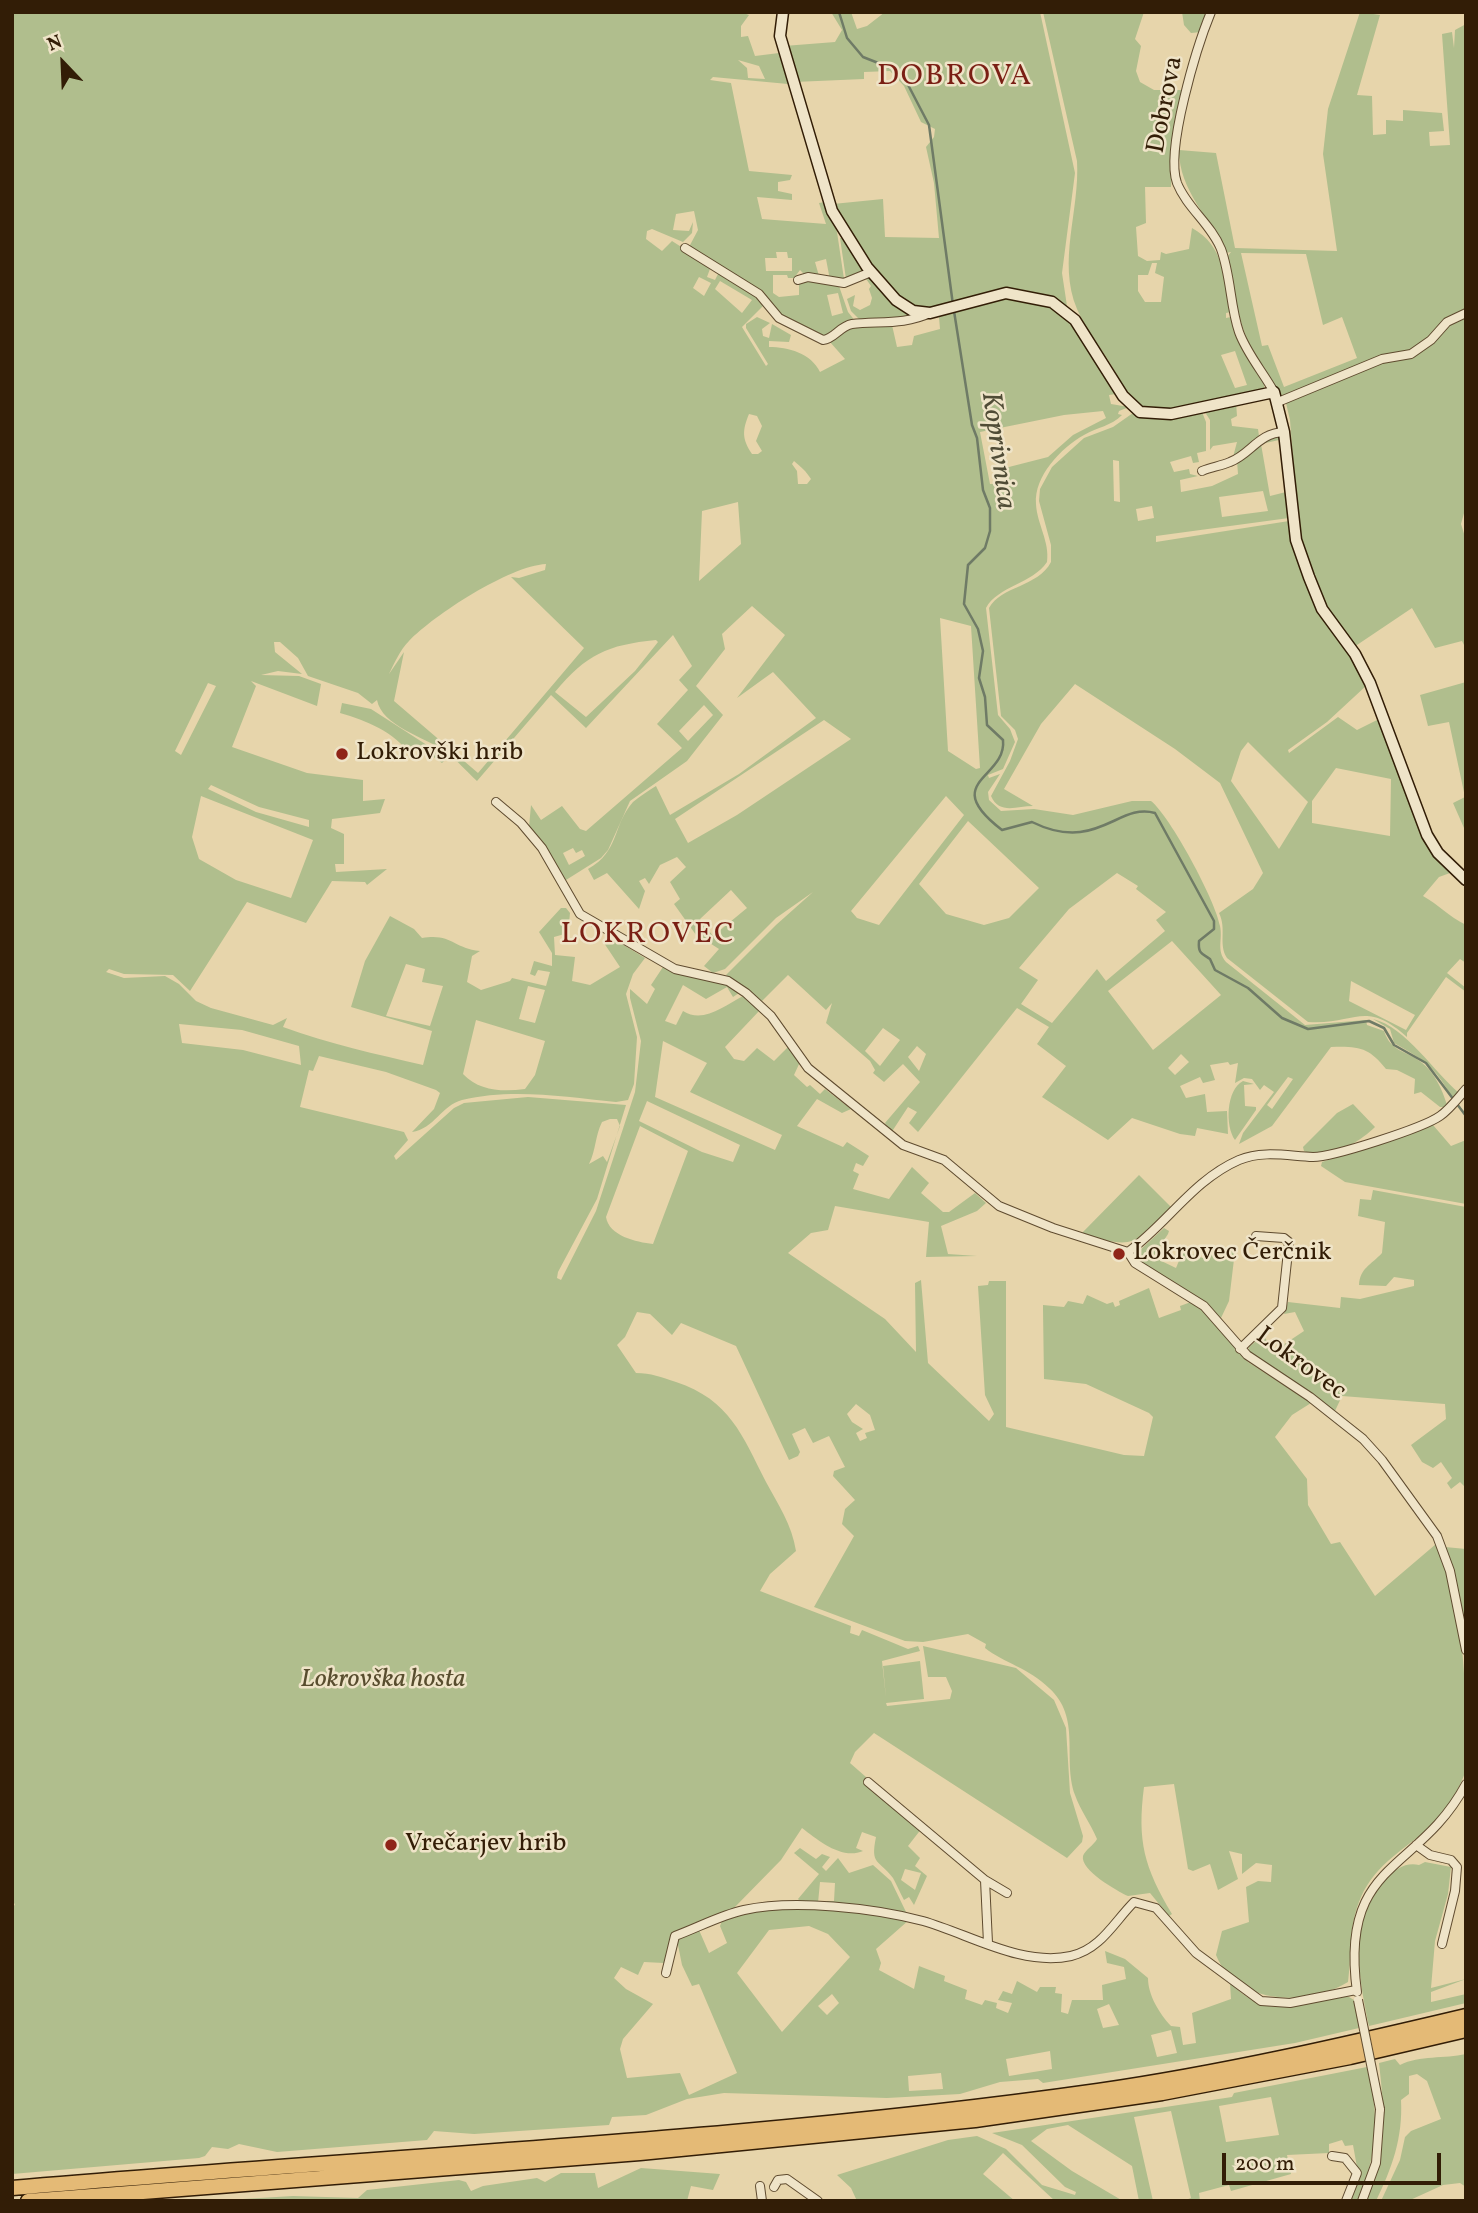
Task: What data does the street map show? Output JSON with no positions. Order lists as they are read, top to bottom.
{
  "streets": {
    "street": ["Dobrova", "Lokrovec"]
  },
  "districts": ["DOBROVA", "LOKROVEC"],
  "water": ["Koprivnica"],
  "parks": ["Lokrovška hosta"],
  "places": ["Lokrovški hrib", "Lokrovec Čerčnik", "Vrečarjev hrib"],
  "scale_bar": "200 m",
  "north": "top left"
}
